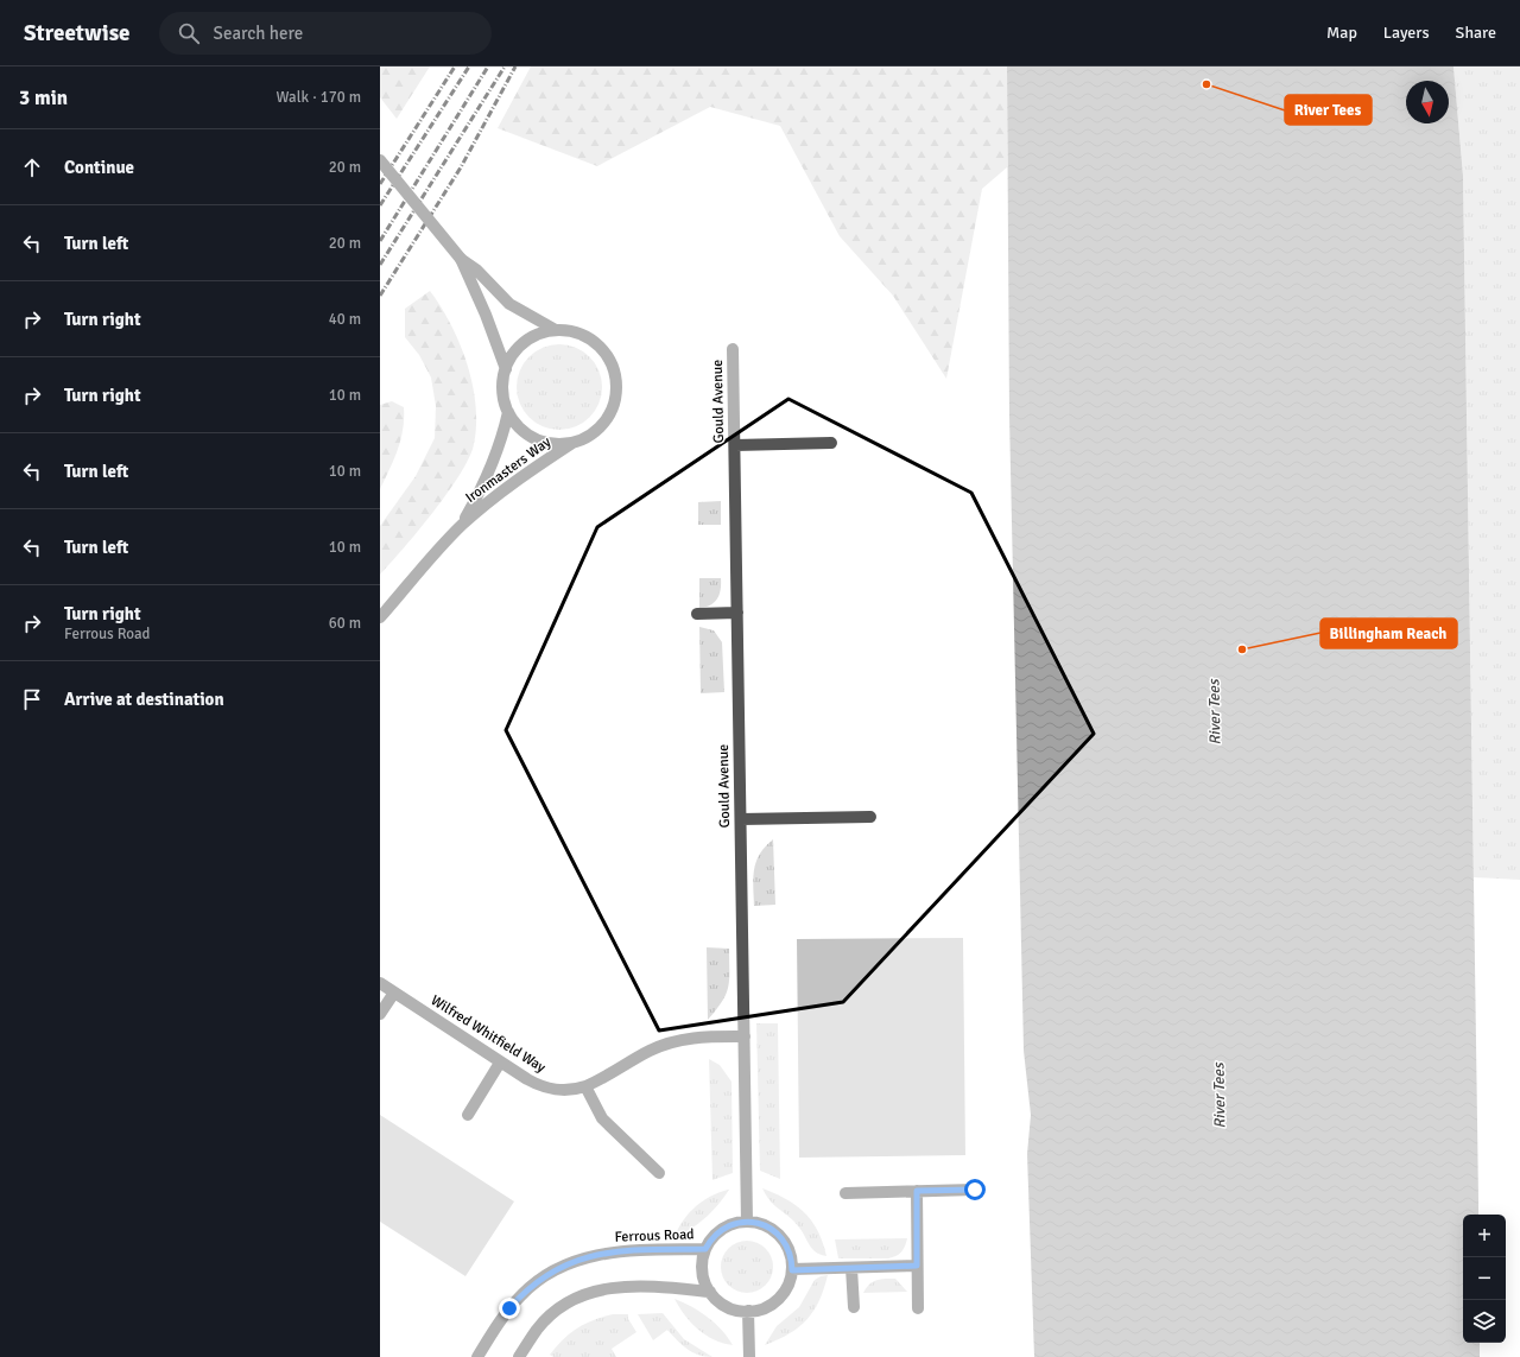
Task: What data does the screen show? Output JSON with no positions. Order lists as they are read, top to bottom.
{
  "streets": {
    "street": [
      "Gould Avenue",
      "Ironmasters Way",
      "Wilfred Whitfield Way",
      "Ferrous Road"
    ]
  },
  "crossings": [
    ["Gould Avenue", "Wilfred Whitfield Way"],
    ["Gould Avenue", "Ferrous Road"]
  ],
  "water": ["River Tees"],
  "places": ["River Tees", "Billingham Reach"],
  "north": "bottom",
  "page": {
    "header": "Streetwise",
    "search": "Search here",
    "nav": ["Map", "Layers", "Share"],
    "heading": ["3 min", "Walk · 170 m"],
    "list": [
      ["Continue", "20 m"],
      ["Turn left", "20 m"],
      ["Turn right", "40 m"],
      ["Turn right", "10 m"],
      ["Turn left", "10 m"],
      ["Turn left", "10 m"],
      ["Turn right", "Ferrous Road", "60 m"],
      "Arrive at destination"
    ],
    "map_buttons": ["+", "−"]
  }
}
